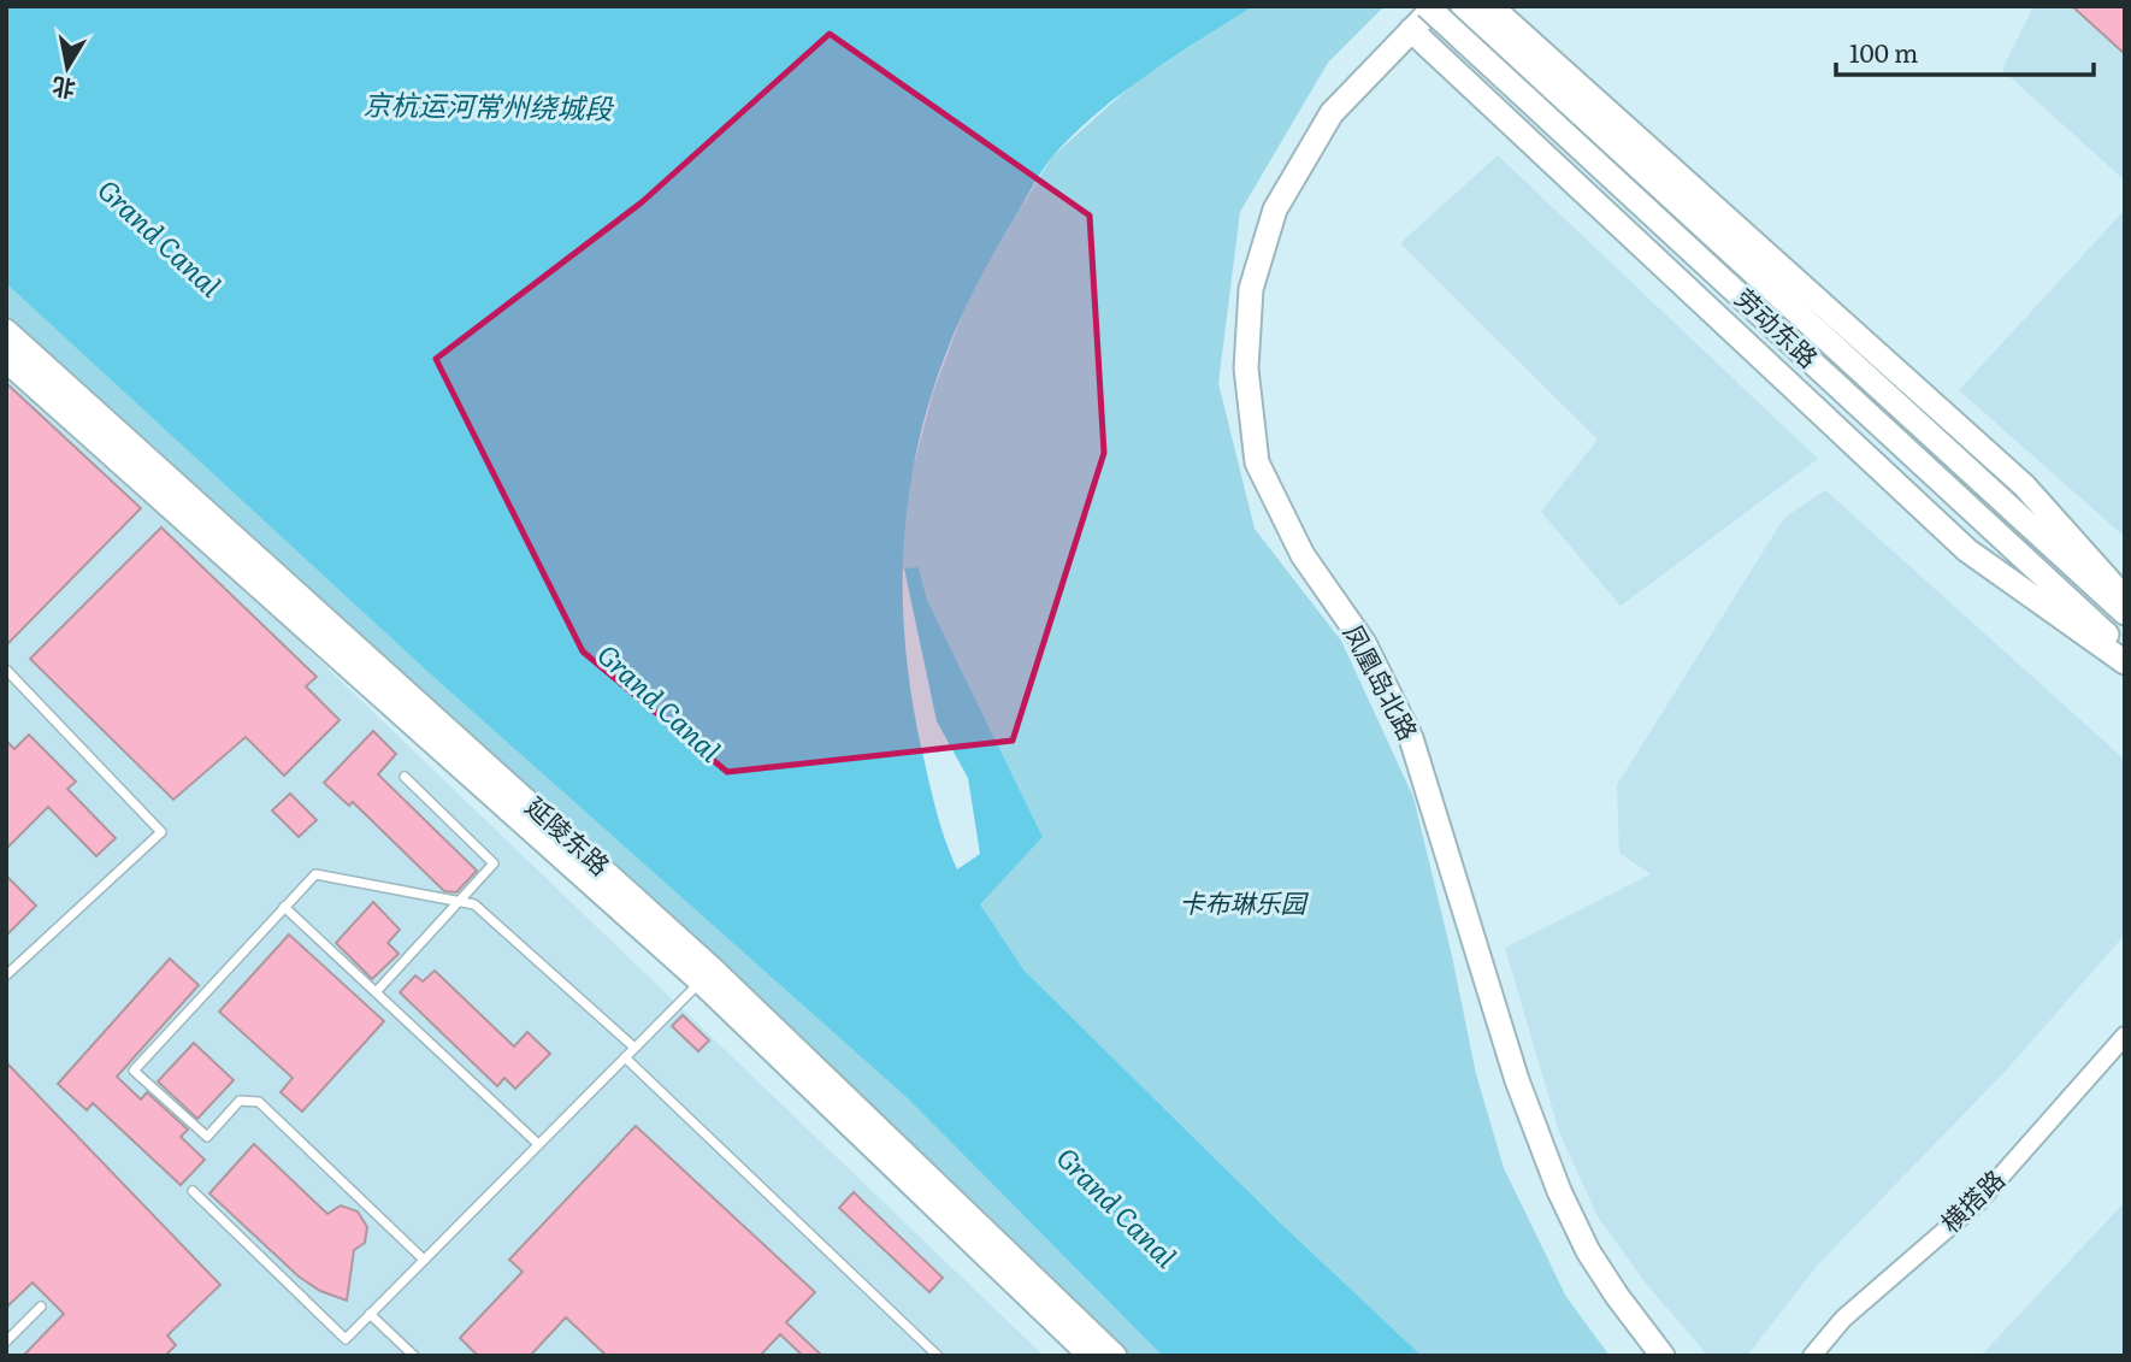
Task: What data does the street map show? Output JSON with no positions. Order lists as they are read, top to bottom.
{
  "streets": {
    "main road": ["劳动东路", "凤凰岛北路", "延陵东路"],
    "street": ["横搭路"]
  },
  "water": ["京杭运河常州绕城段", "Grand Canal"],
  "parks": ["卡布琳乐园"],
  "scale_bar": "100 m",
  "north": "bottom"
}
